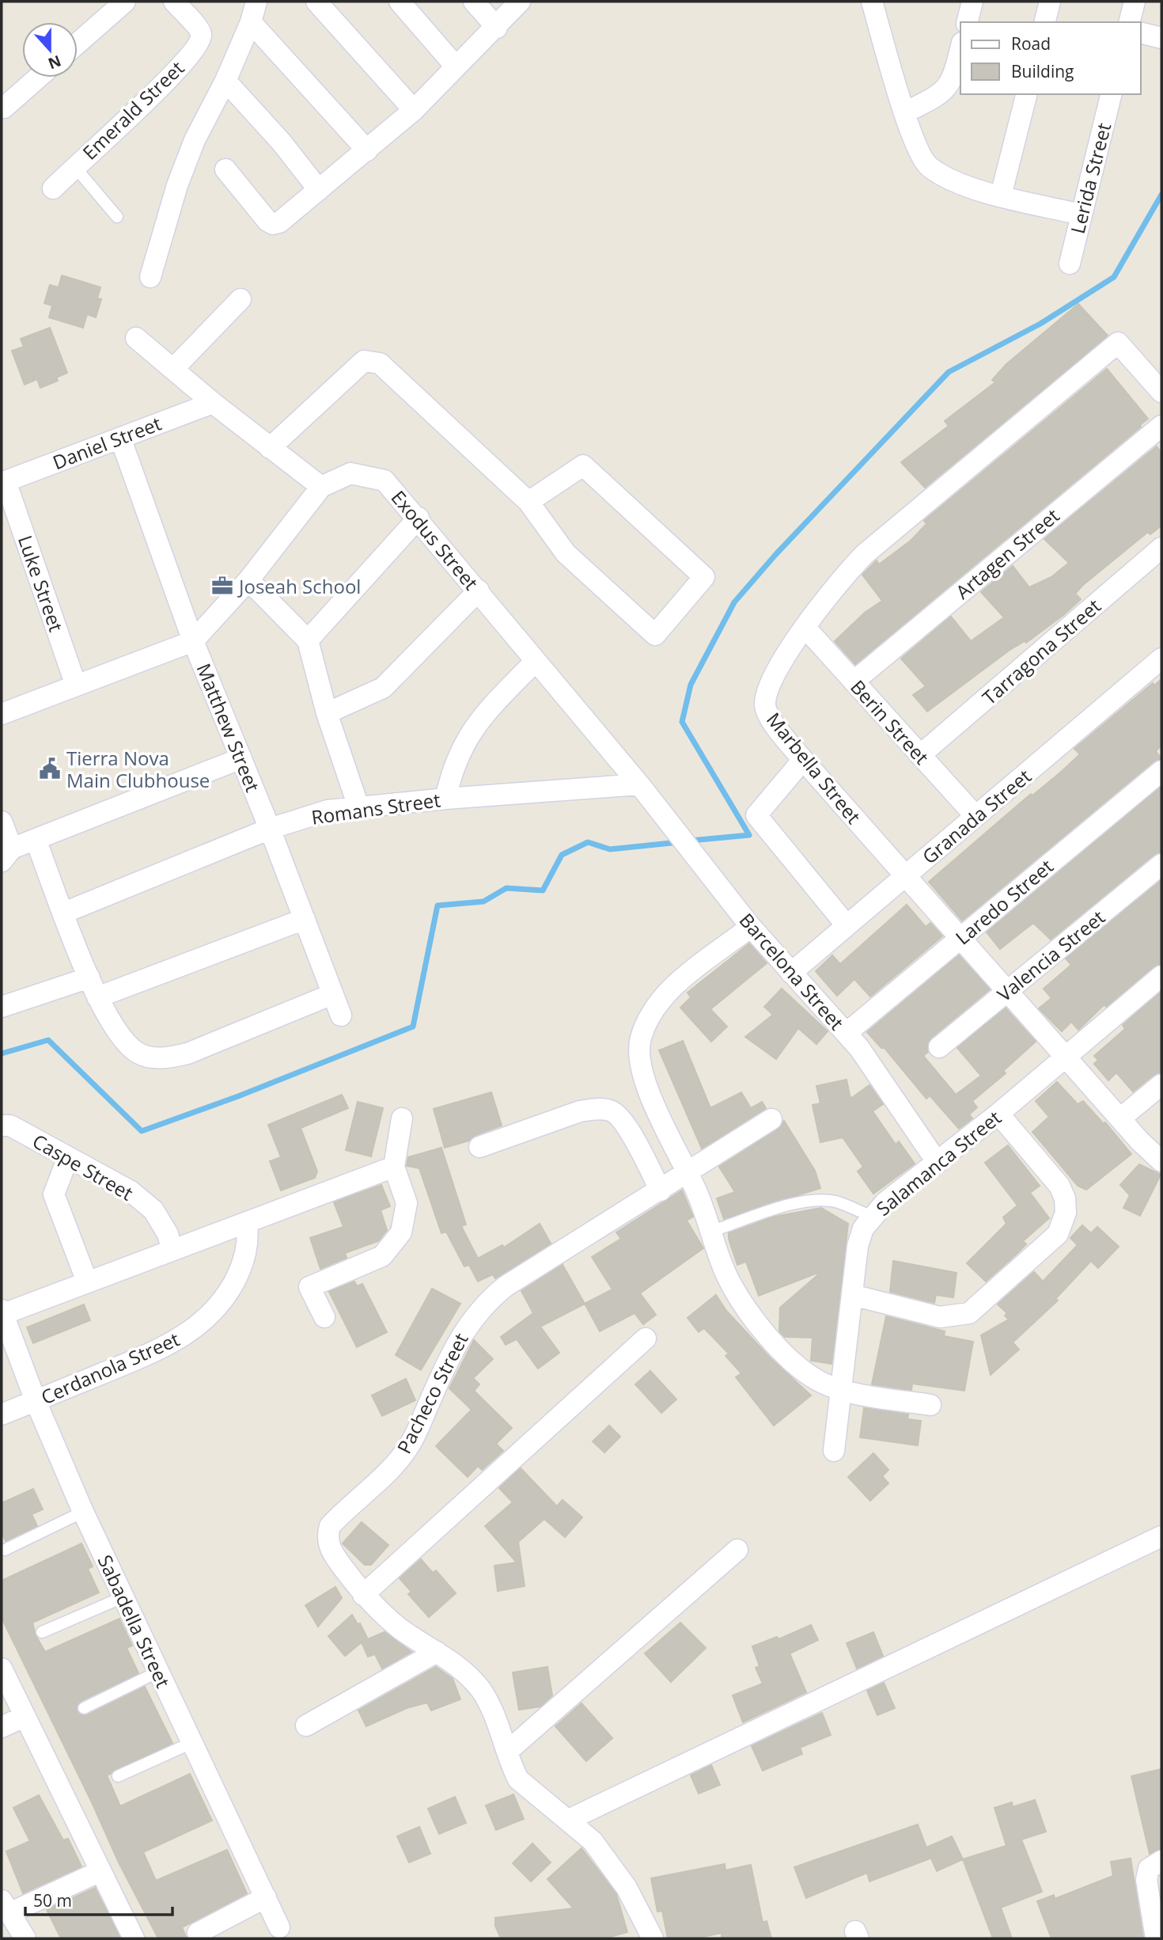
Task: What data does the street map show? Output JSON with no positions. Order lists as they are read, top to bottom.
{
  "streets": {
    "street": [
      "Emerald Street",
      "Lerida Street",
      "Daniel Street",
      "Exodus Street",
      "Artagen Street",
      "Luke Street",
      "Tarragona Street",
      "Berin Street",
      "Matthew Street",
      "Marbella Street",
      "Romans Street",
      "Granada Street",
      "Laredo Street",
      "Valencia Street",
      "Barcelona Street",
      "Salamanca Street",
      "Caspe Street",
      "Cerdanola Street",
      "Pacheco Street",
      "Sabadella Street"
    ]
  },
  "crossings": [
    ["Daniel Street", "Luke Street"],
    ["Daniel Street", "Matthew Street"],
    ["Exodus Street", "Luke Street"],
    ["Exodus Street", "Matthew Street"],
    ["Exodus Street", "Romans Street"],
    ["Exodus Street", "Barcelona Street"],
    ["Artagen Street", "Berin Street"],
    ["Tarragona Street", "Berin Street"],
    ["Berin Street", "Marbella Street"],
    ["Berin Street", "Granada Street"],
    ["Matthew Street", "Romans Street"],
    ["Marbella Street", "Granada Street"],
    ["Marbella Street", "Laredo Street"],
    ["Marbella Street", "Valencia Street"],
    ["Marbella Street", "Salamanca Street"],
    ["Romans Street", "Barcelona Street"],
    ["Granada Street", "Barcelona Street"],
    ["Laredo Street", "Barcelona Street"],
    ["Barcelona Street", "Salamanca Street"],
    ["Cerdanola Street", "Sabadella Street"]
  ],
  "places": {
    "office": ["Joseah School"],
    "public building": ["Tierra Nova Main Clubhouse"]
  },
  "legend": ["Road", "Building"],
  "scale_bar": "50 m",
  "north": "bottom"
}
